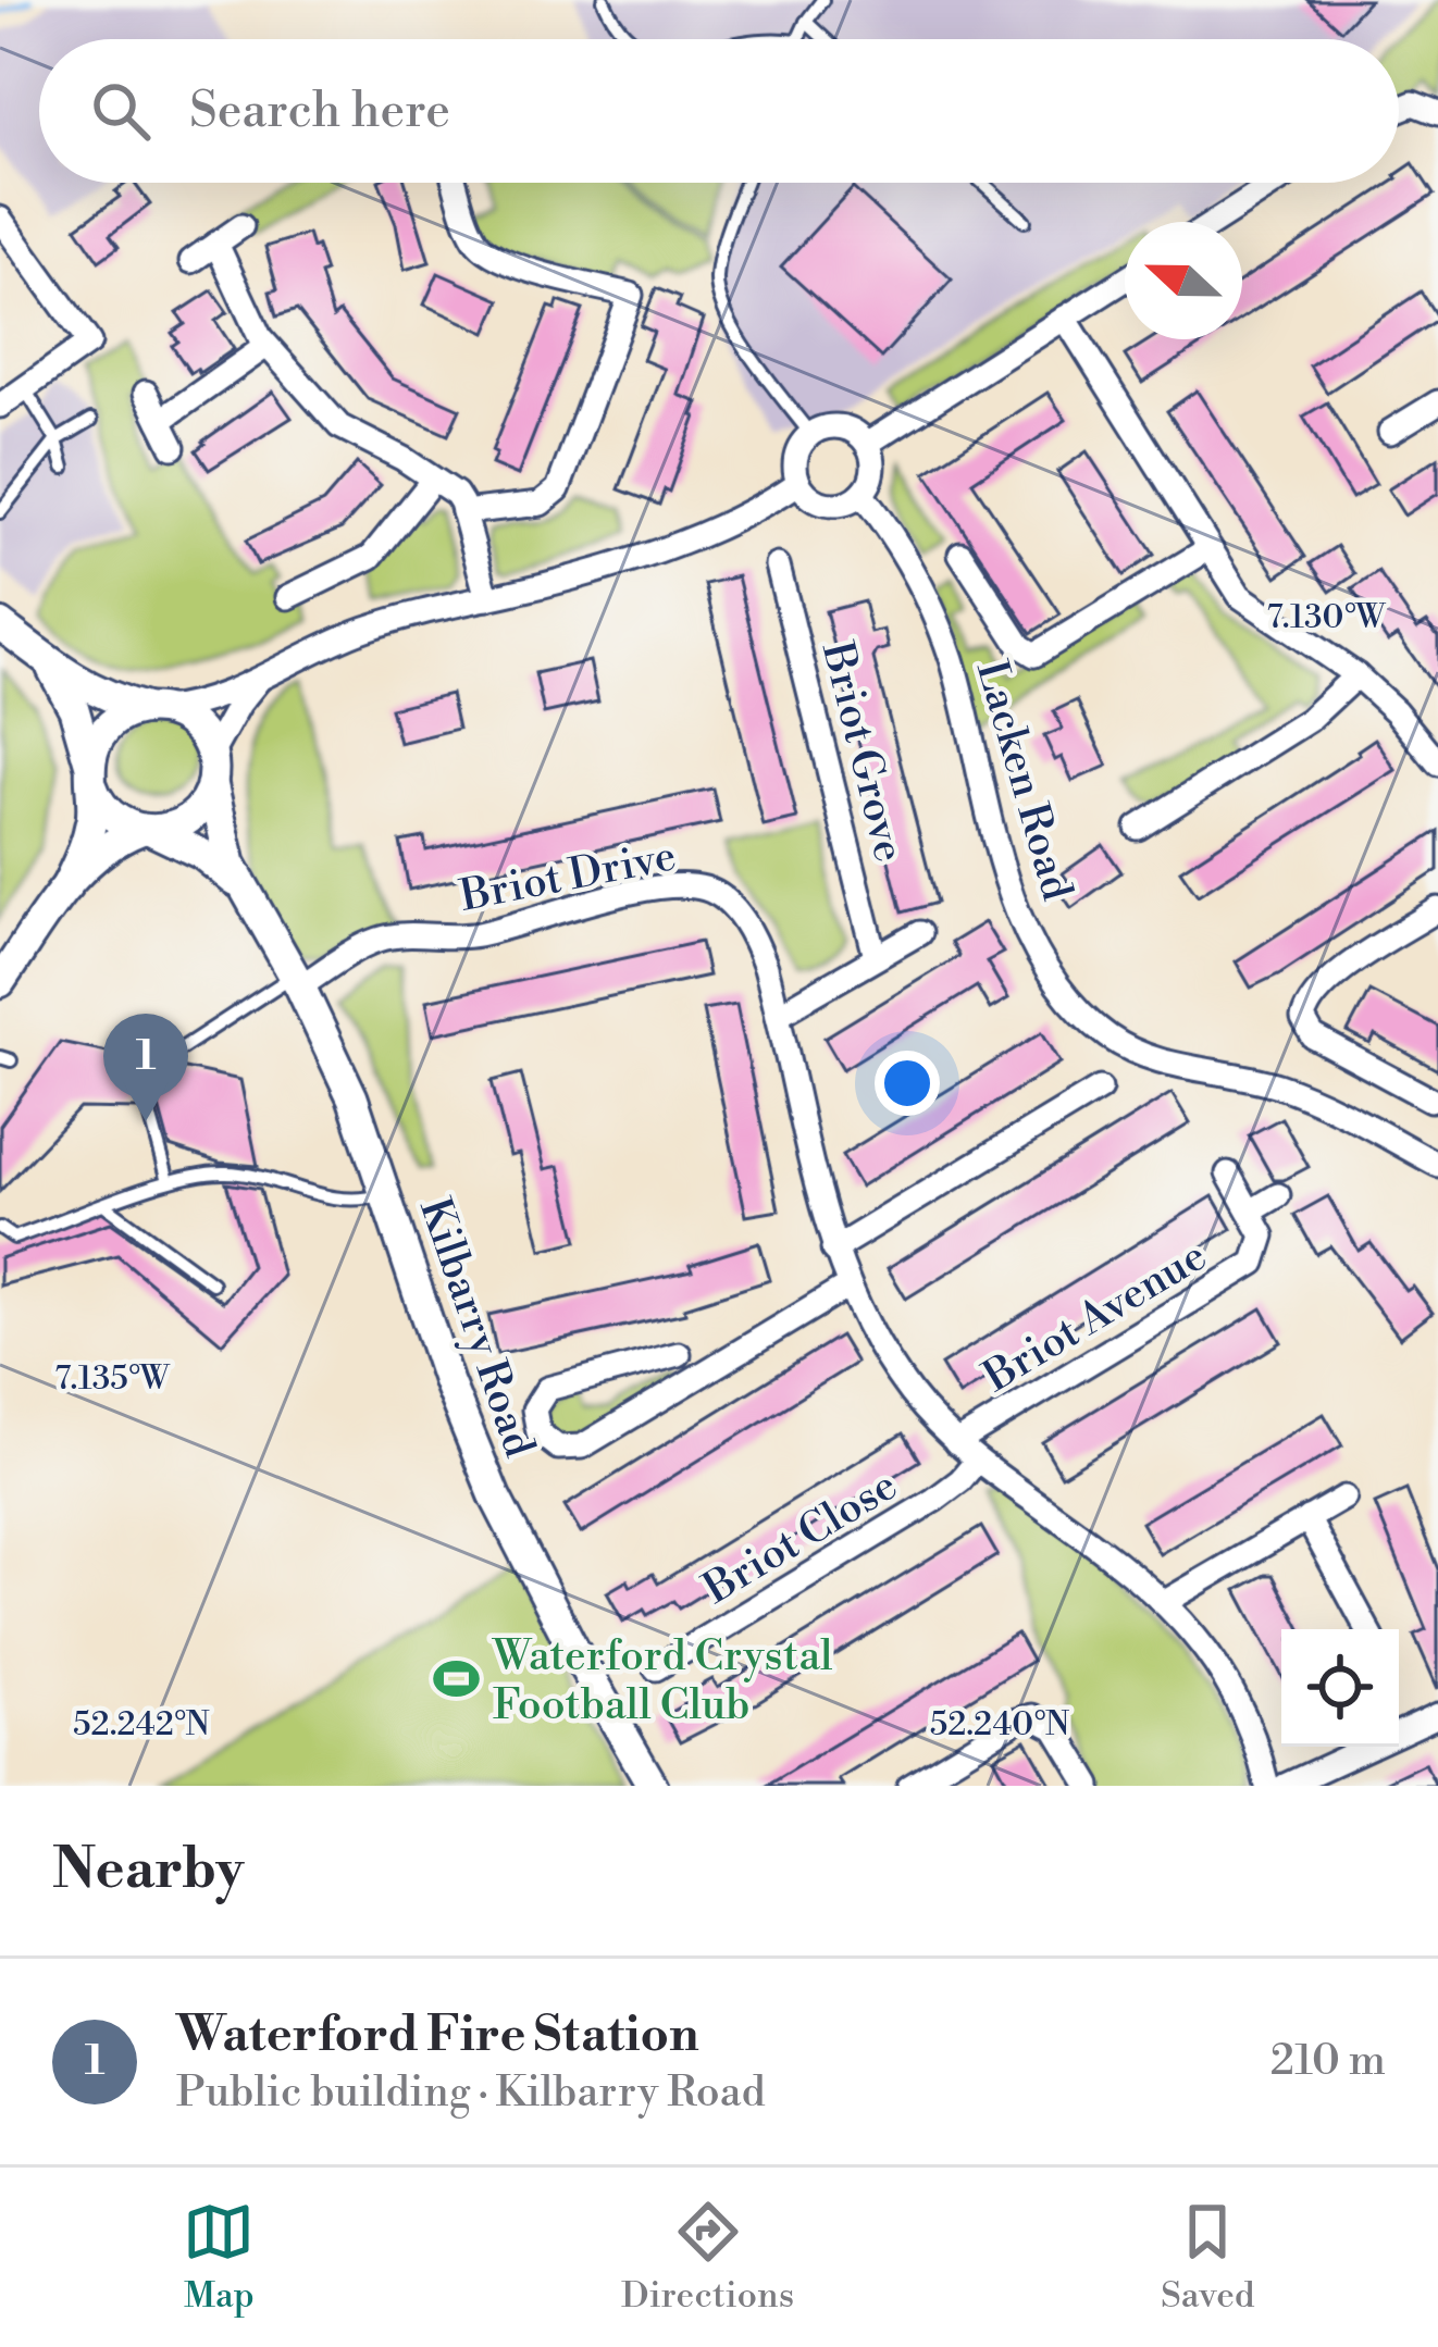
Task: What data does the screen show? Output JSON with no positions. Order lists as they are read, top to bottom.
{
  "streets": {
    "street": [
      "Briot Grove",
      "Lacken Road",
      "Briot Drive",
      "Briot Avenue",
      "Kilbarry Road",
      "Briot Close"
    ]
  },
  "crossings": [
    ["Briot Drive", "Briot Avenue"],
    ["Briot Drive", "Kilbarry Road"],
    ["Briot Drive", "Briot Close"]
  ],
  "places": {
    "sports": ["Waterford Crystal Football Club"]
  },
  "north": "left",
  "page": {
    "search": "Search here",
    "pins": "1",
    "heading": "Nearby",
    "list": [
      {
        "mark": "1",
        "name": "Waterford Fire Station",
        "note": "Public building · Kilbarry Road",
        "value": "210 m"
      }
    ],
    "nav": ["Map", "Directions", "Saved"]
  },
  "coordinates": [
    "7.130°W",
    "7.135°W",
    "52.242°N",
    "52.240°N"
  ]
}
